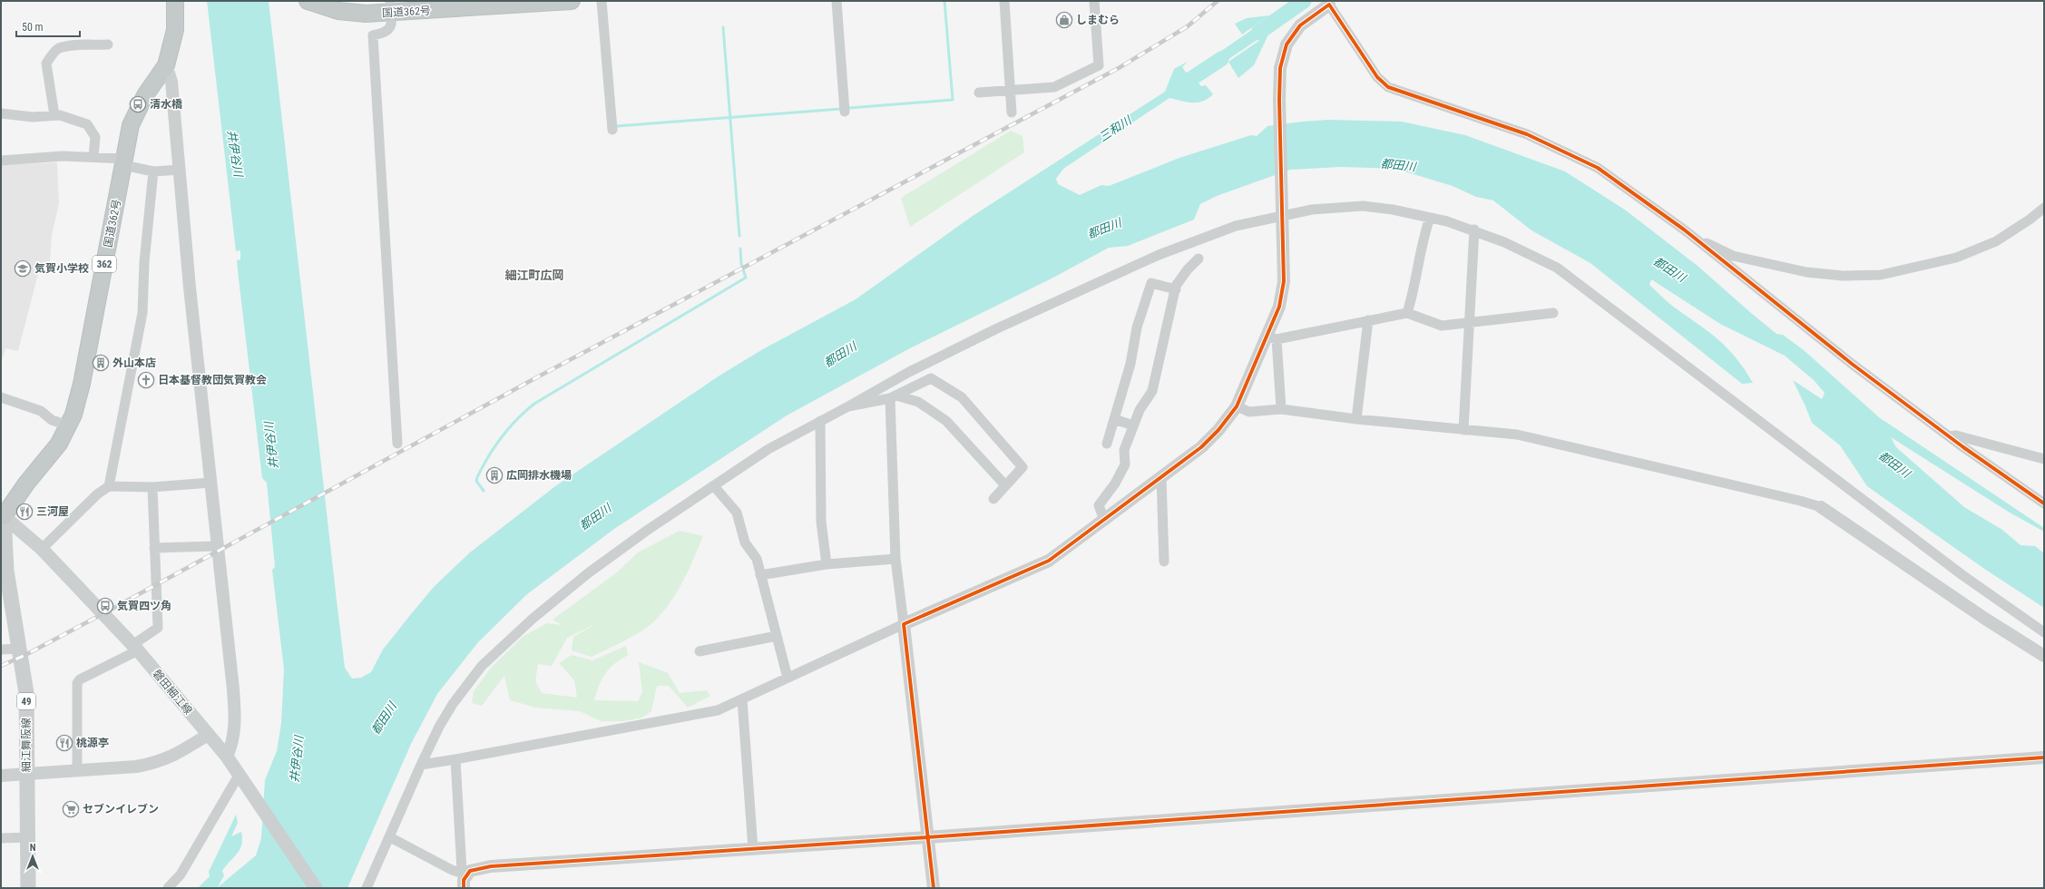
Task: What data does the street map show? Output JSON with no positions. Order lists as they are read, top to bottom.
{
  "streets": {
    "highway": ["国道362号", "362"],
    "main road": ["磐田細江線", "49", "細江舞阪線"]
  },
  "crossings": [
    ["国道362号", "磐田細江線"],
    ["国道362号", "細江舞阪線"],
    ["磐田細江線", "細江舞阪線"]
  ],
  "districts": ["細江町広岡"],
  "water": ["三和川", "井伊谷川", "都田川"],
  "places": {
    "shop": ["しまむら"],
    "bus stop": ["清水橋", "気賀四ツ角"],
    "school or university": ["気賀小学校"],
    "building": ["外山本店", "広岡排水機場"],
    "church": ["日本基督教団気賀教会"],
    "restaurant": ["三河屋", "桃源亭"],
    "supermarket": ["セブンイレブン"]
  },
  "scale_bar": "50 m",
  "north": "top"
}
